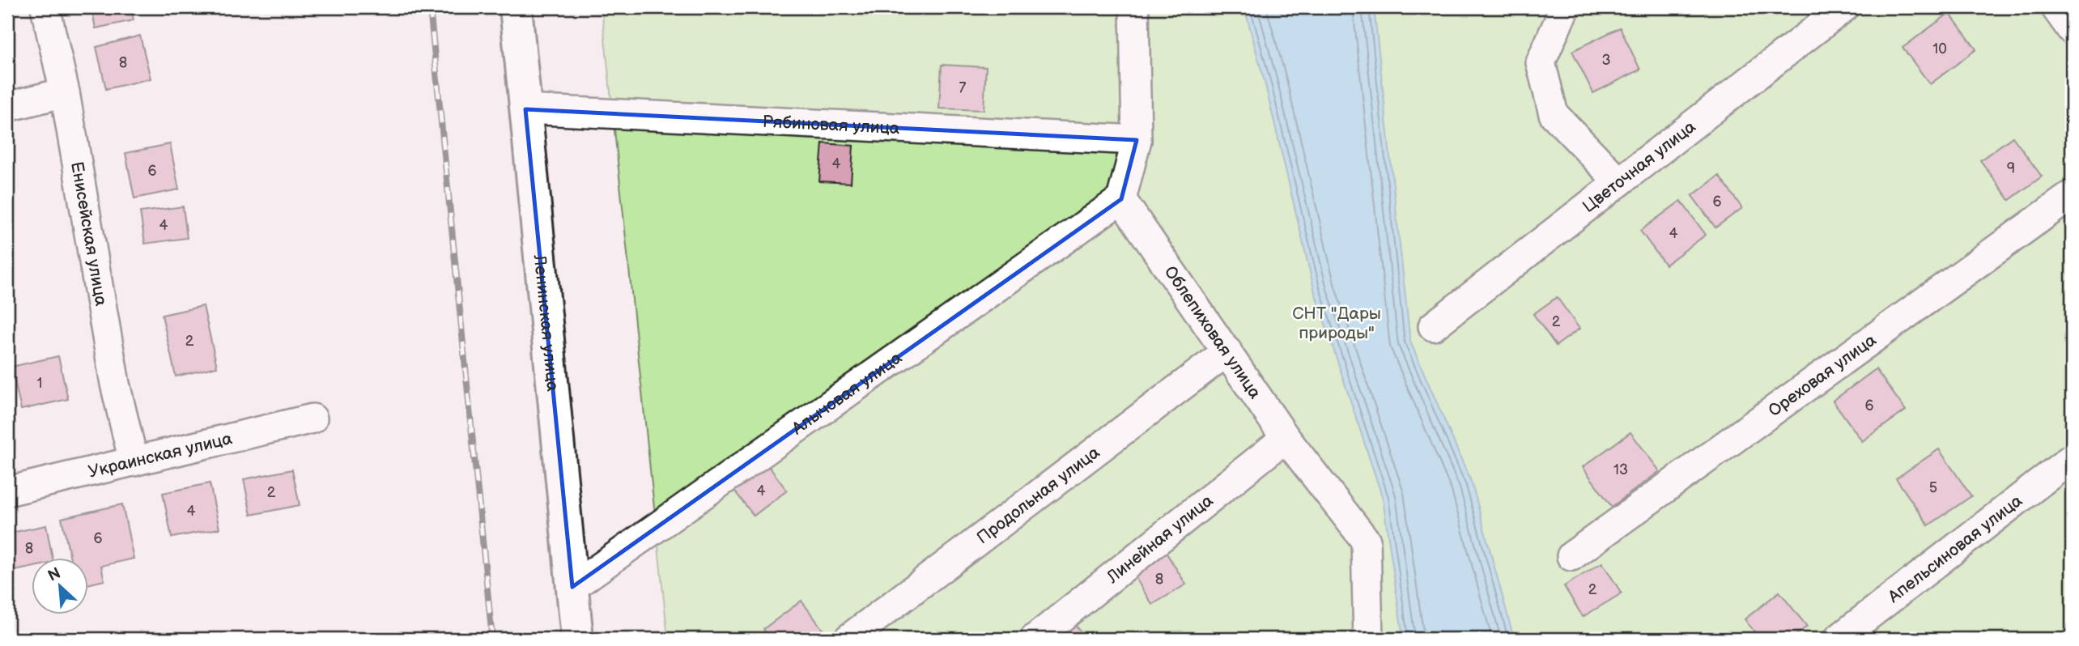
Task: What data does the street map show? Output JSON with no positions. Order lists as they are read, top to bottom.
{
  "streets": {
    "street": [
      "Рябиновая улица",
      "Цветочная улица",
      "Енисейская улица",
      "Ленинская улица",
      "Облепиховая улица",
      "Ореховая улица",
      "Алычовая улица",
      "Украинская улица",
      "Продольная улица",
      "Линейная улица",
      "Апельсиновая улица"
    ]
  },
  "crossings": [
    ["Рябиновая улица", "Ленинская улица"],
    ["Енисейская улица", "Украинская улица"],
    ["Ленинская улица", "Алычовая улица"],
    ["Облепиховая улица", "Алычовая улица"],
    ["Облепиховая улица", "Продольная улица"],
    ["Облепиховая улица", "Линейная улица"]
  ],
  "parks": ["СНТ \"Дары природы\""],
  "house_numbers": [
    "10",
    "3",
    "8",
    "7",
    "4",
    "9",
    "6",
    "6",
    "4",
    "4",
    "2",
    "2",
    "1",
    "6",
    "13",
    "5",
    "4",
    "2",
    "4",
    "6",
    "8",
    "8",
    "2"
  ],
  "north": "top left"
}
